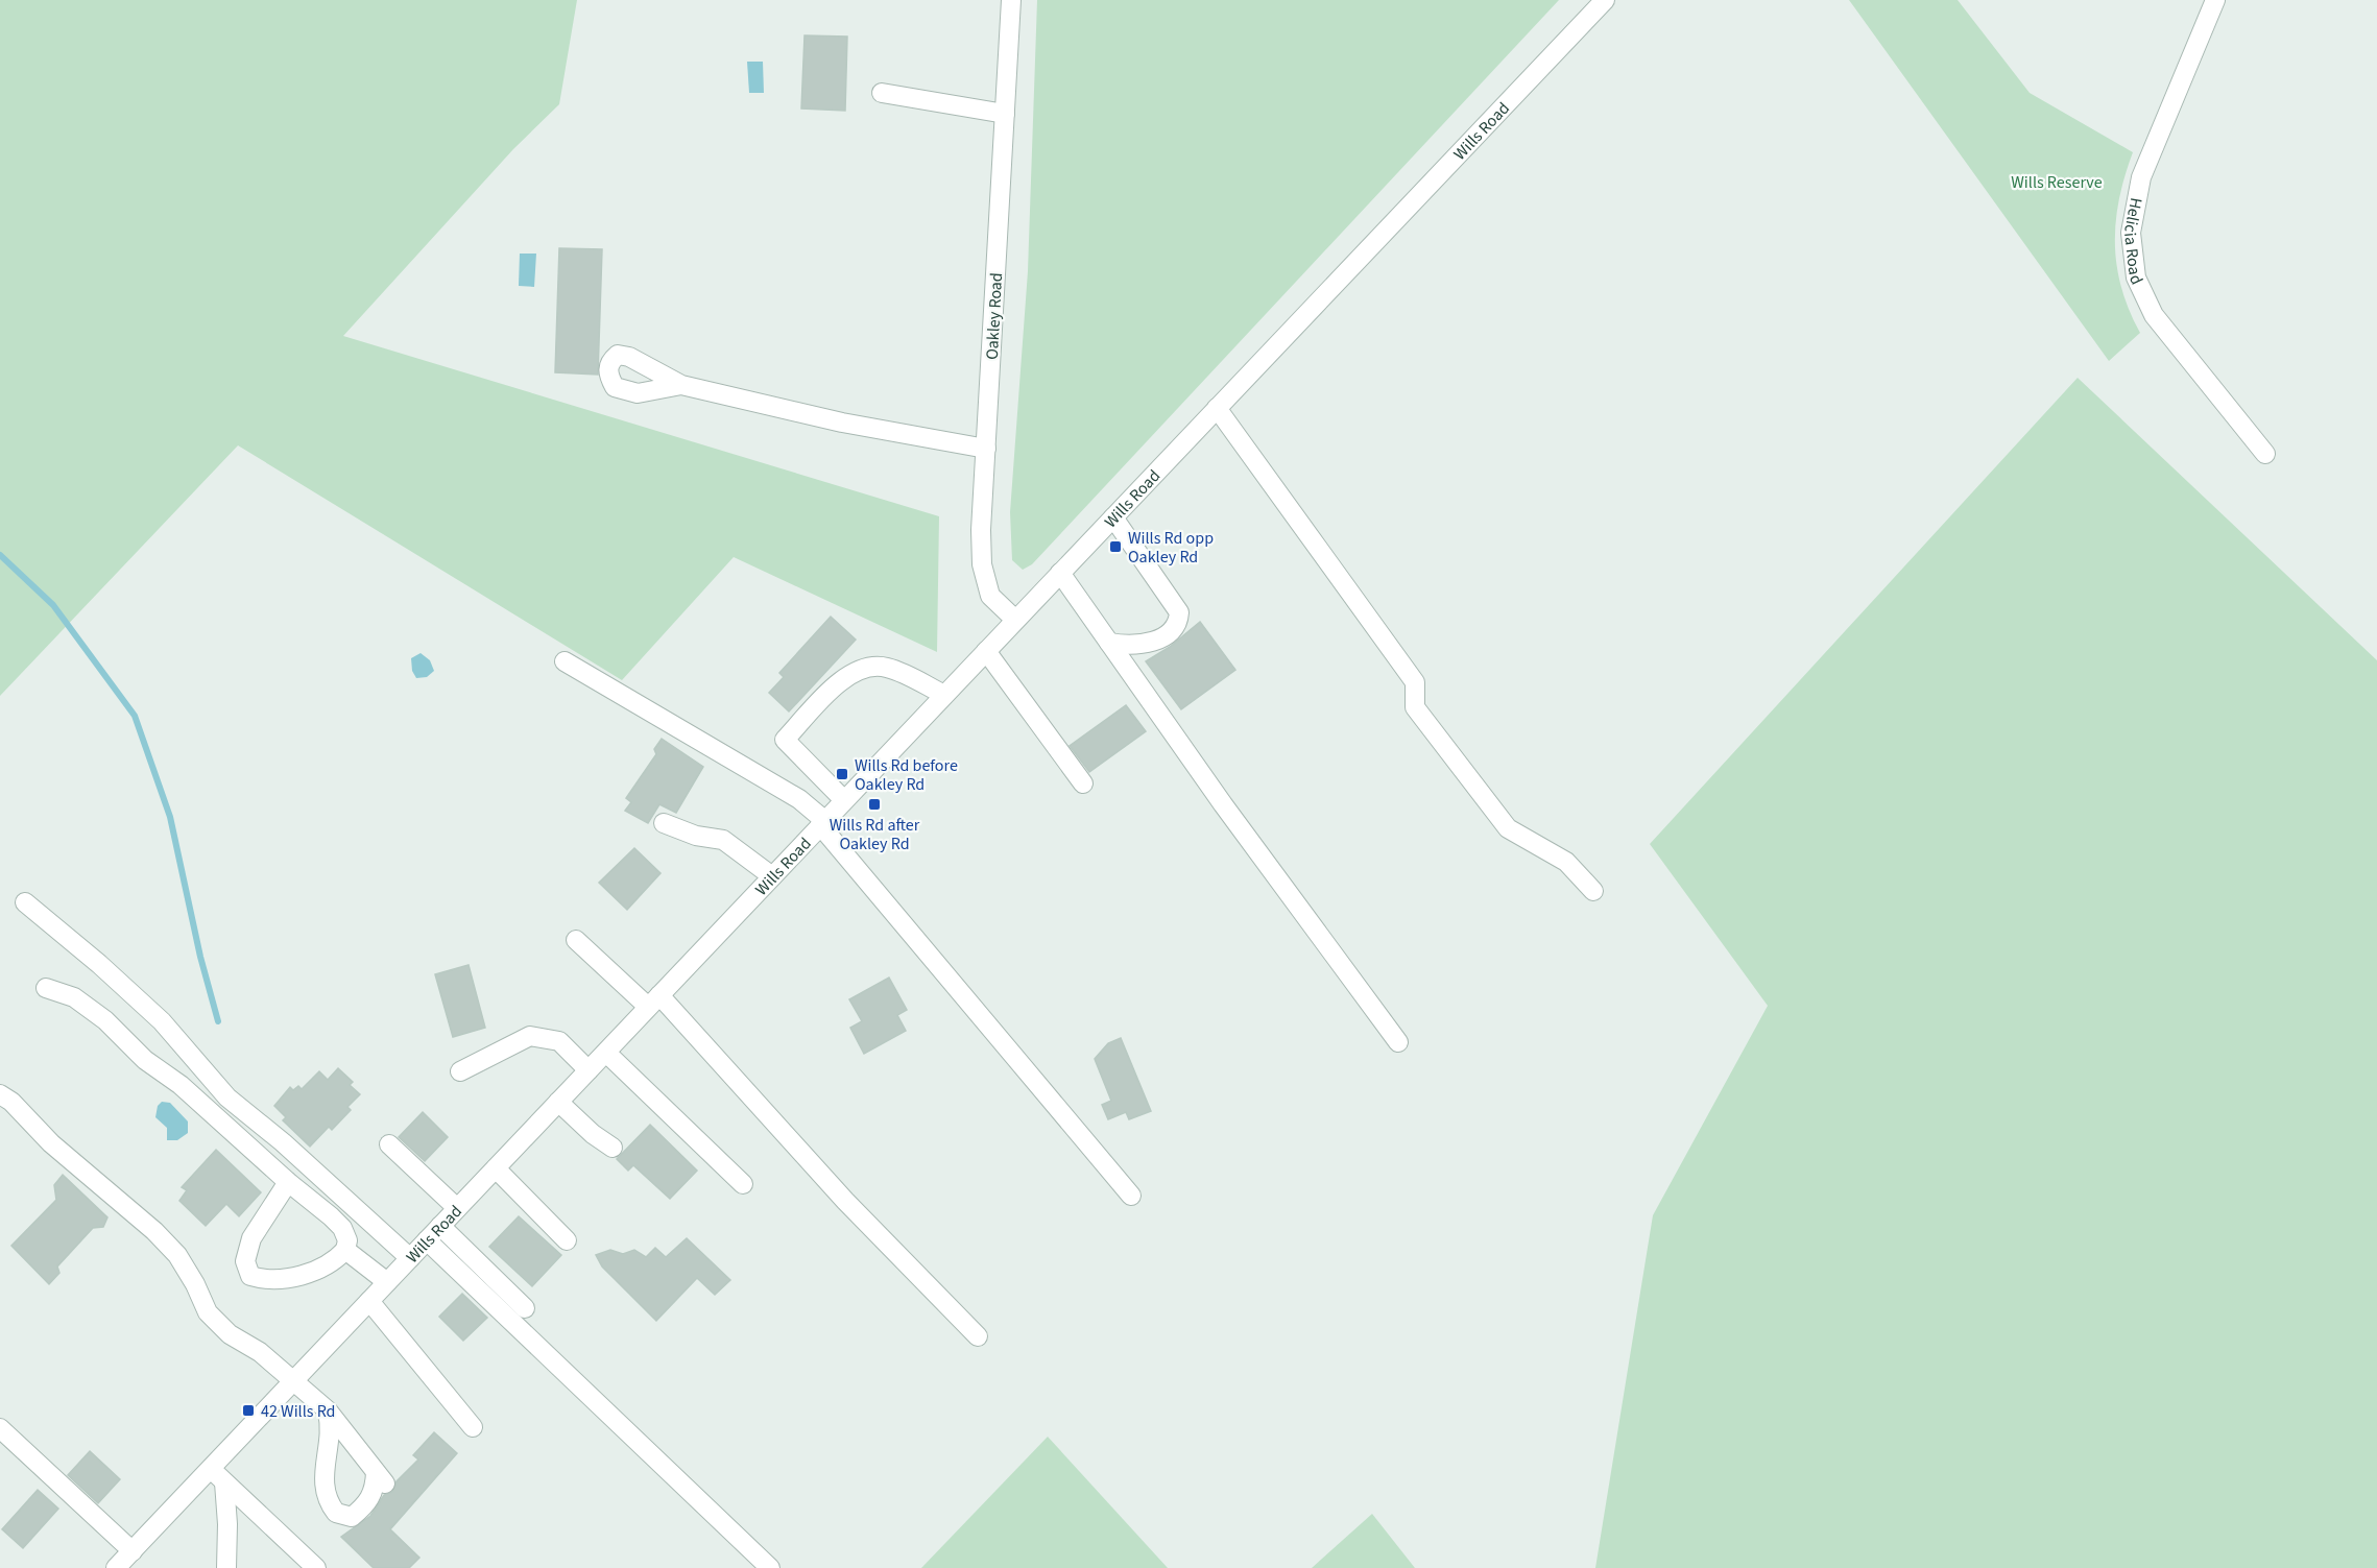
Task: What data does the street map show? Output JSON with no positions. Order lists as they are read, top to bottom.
{
  "streets": {
    "street": ["Wills Road", "Helicia Road", "Oakley Road"]
  },
  "crossings": [
    ["Wills Road", "Oakley Road"]
  ],
  "parks": ["Wills Reserve"],
  "places": {
    "transit": [
      "Wills Rd opp Oakley Rd",
      "Wills Rd before Oakley Rd",
      "Wills Rd after Oakley Rd",
      "42 Wills Rd"
    ]
  }
}
